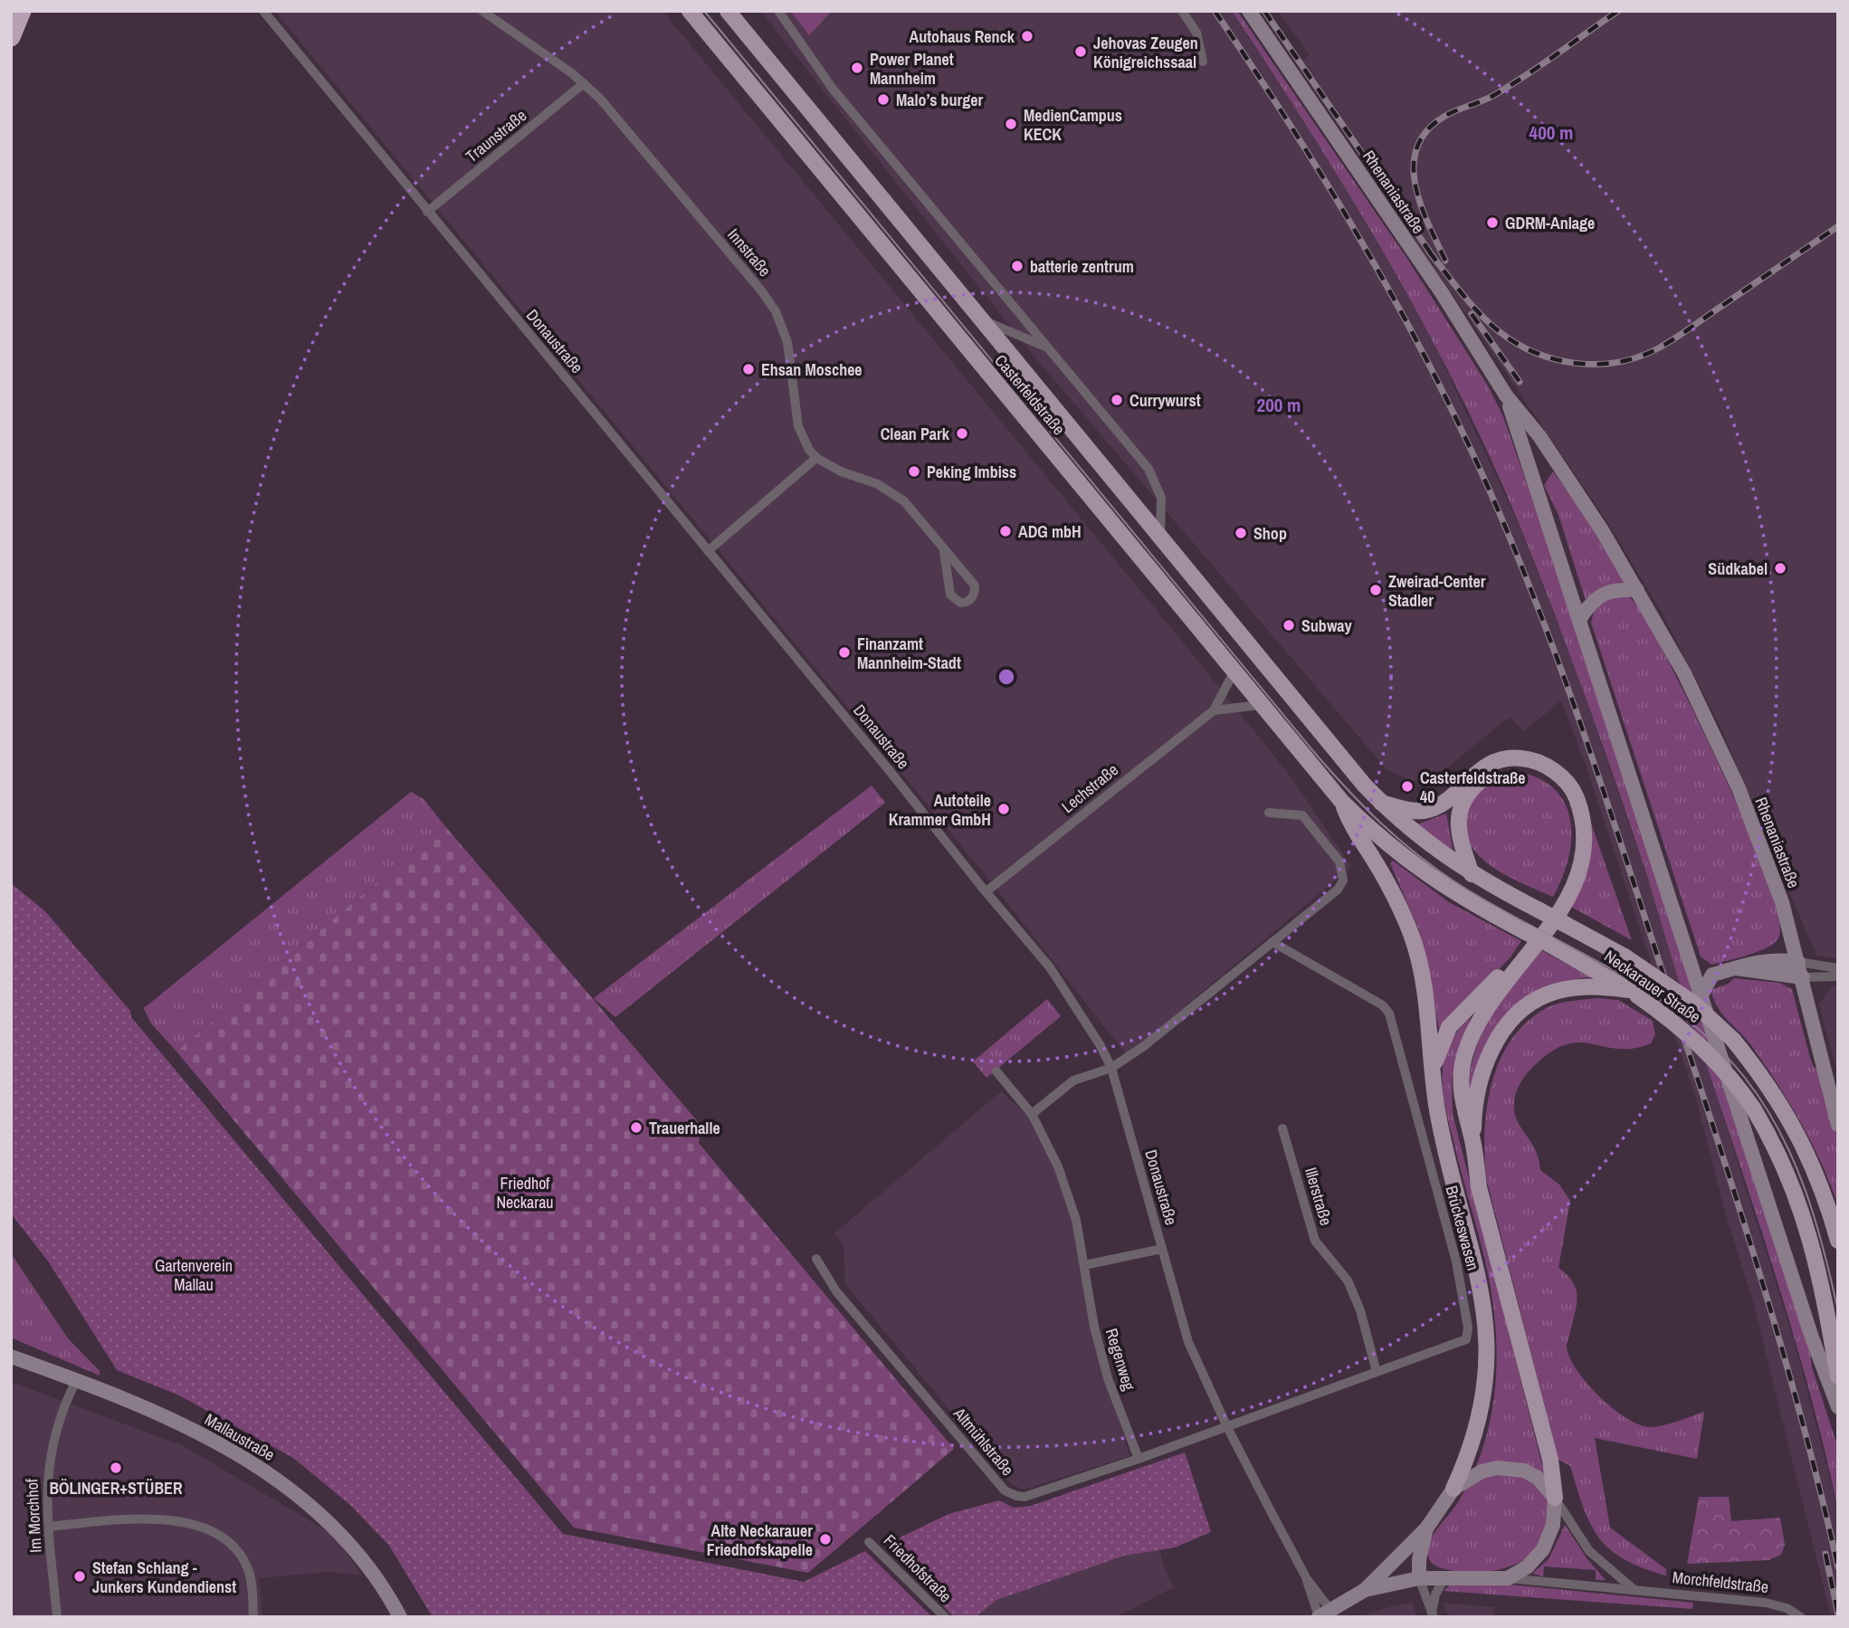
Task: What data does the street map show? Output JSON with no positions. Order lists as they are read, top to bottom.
{
  "streets": {
    "main road": ["Casterfeldstraße", "Neckarauer Straße"],
    "street": [
      "Traunstraße",
      "Rhenaniastraße",
      "Innstraße",
      "Donaustraße",
      "Lechstraße",
      "Illerstraße",
      "Brückeswasen",
      "Regenweg",
      "Mallaustraße",
      "Altmühlstraße",
      "Im Morchhof",
      "Friedhofstraße",
      "Morchfeldstraße"
    ]
  },
  "crossings": [
    ["Traunstraße", "Innstraße"],
    ["Traunstraße", "Donaustraße"],
    ["Donaustraße", "Lechstraße"],
    ["Donaustraße", "Brückeswasen"],
    ["Donaustraße", "Altmühlstraße"],
    ["Donaustraße", "Morchfeldstraße"],
    ["Casterfeldstraße", "Lechstraße"],
    ["Casterfeldstraße", "Neckarauer Straße"],
    ["Illerstraße", "Brückeswasen"],
    ["Brückeswasen", "Altmühlstraße"],
    ["Regenweg", "Altmühlstraße"],
    ["Mallaustraße", "Im Morchhof"]
  ],
  "parks": ["Friedhof Neckarau", "Gartenverein Mallau"],
  "places": [
    "Autohaus Renck",
    "Jehovas Zeugen Königreichssaal",
    "Power Planet Mannheim",
    "Malo’s burger",
    "MedienCampus KECK",
    "GDRM-Anlage",
    "batterie zentrum",
    "Ehsan Moschee",
    "Currywurst",
    "Clean Park",
    "Peking Imbiss",
    "ADG mbH",
    "Shop",
    "Südkabel",
    "Zweirad-Center Stadler",
    "Subway",
    "Finanzamt Mannheim-Stadt",
    "Casterfeldstraße 40",
    "Autoteile Krammer GmbH",
    "Trauerhalle",
    "BÖLINGER+STÜBER",
    "Alte Neckarauer Friedhofskapelle",
    "Stefan Schlang - Junkers Kundendienst"
  ],
  "rings": ["400 m", "200 m"]
}
